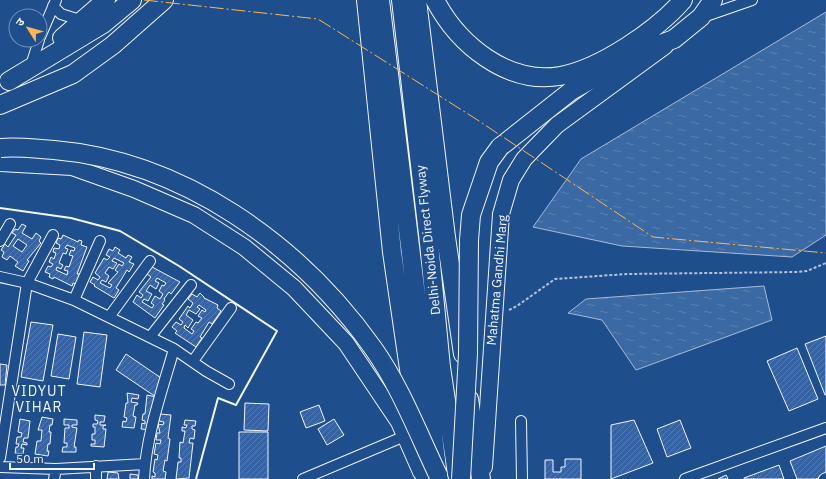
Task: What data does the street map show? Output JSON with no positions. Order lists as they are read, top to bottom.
{
  "streets": {
    "highway": ["Delhi-Noida Direct Flyway"],
    "main road": ["Mahatma Gandhi Marg"]
  },
  "districts": ["VIDYUT VIHAR"],
  "scale_bar": "50 m",
  "north": "top left"
}
